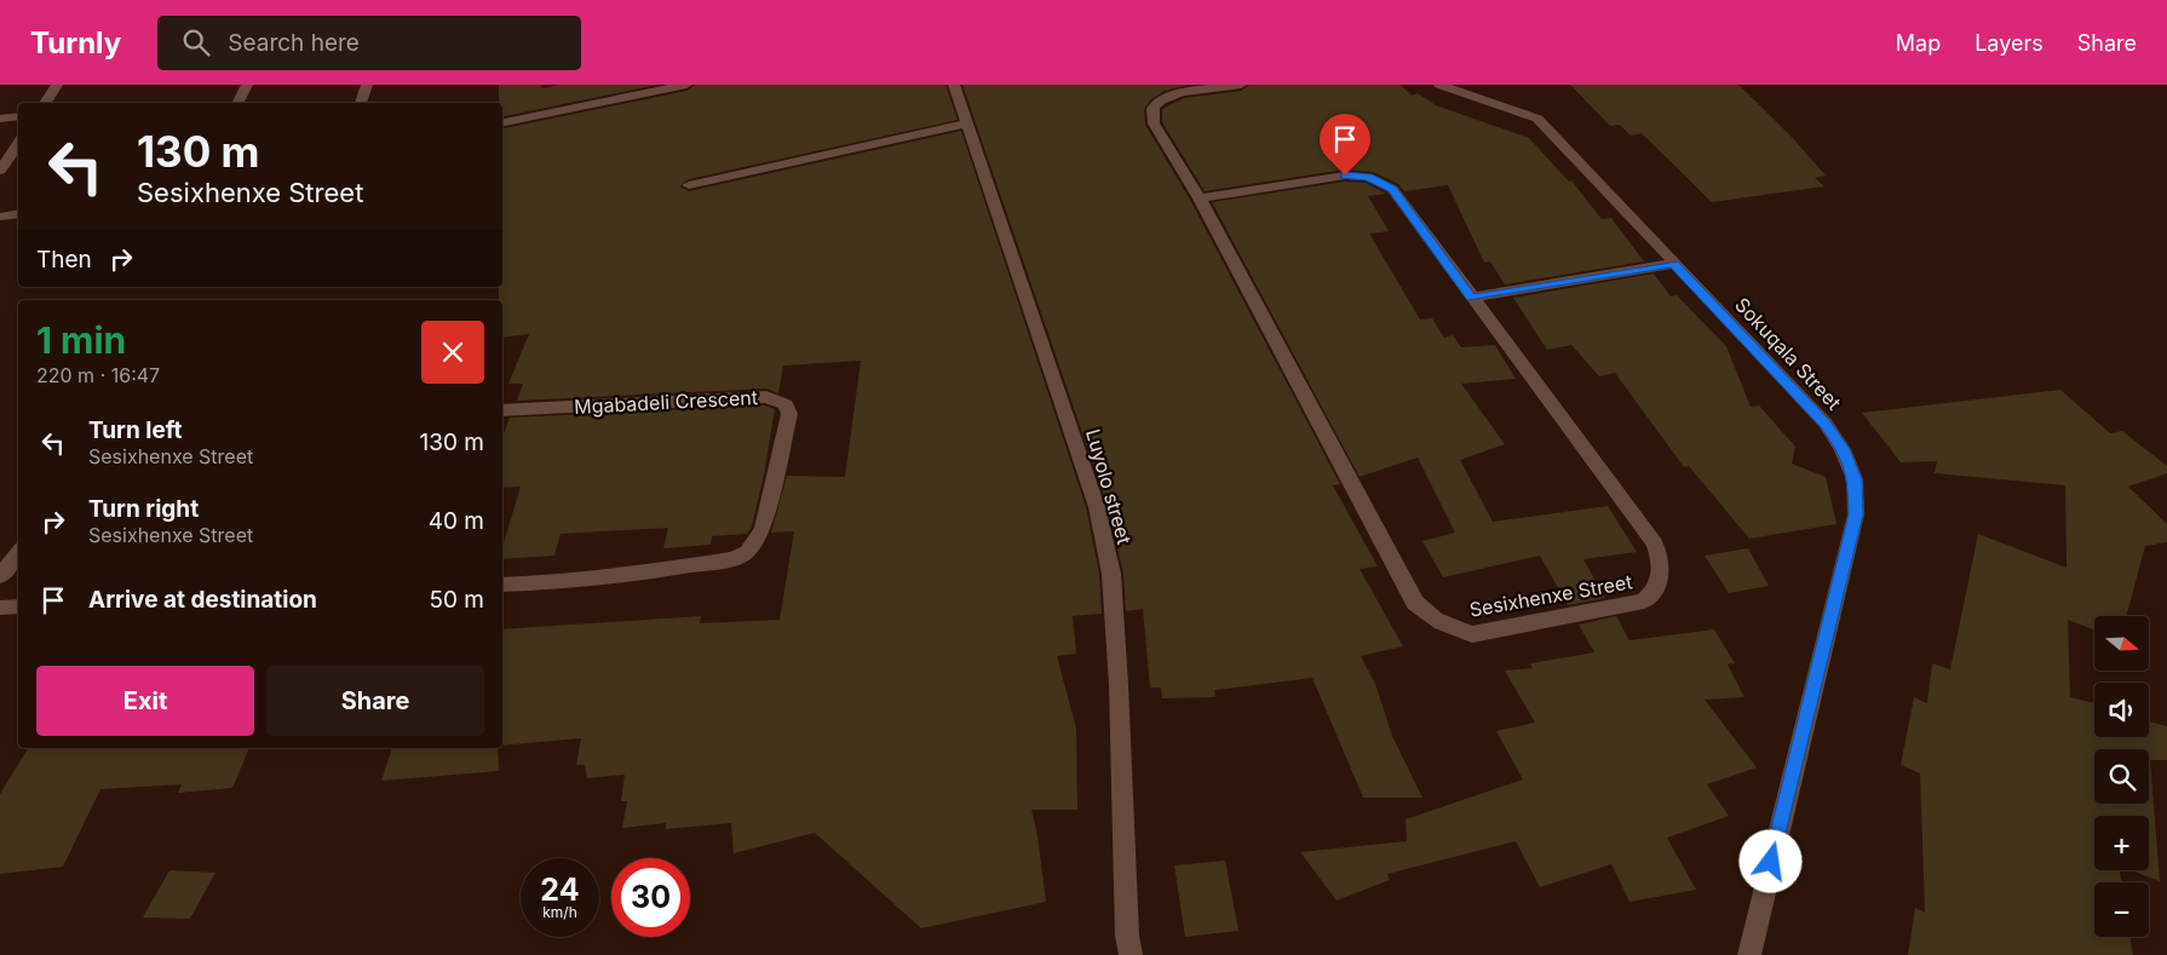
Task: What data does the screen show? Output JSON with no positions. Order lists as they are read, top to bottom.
{
  "streets": {
    "street": [
      "Sokuqala Street",
      "Mgabadeli Crescent",
      "Luyolo street",
      "Sesixhenxe Street"
    ]
  },
  "north": "right",
  "page": {
    "header": "Turnly",
    "search": "Search here",
    "nav": ["Map", "Layers", "Share"],
    "turn": ["130 m", "Sesixhenxe Street"],
    "then": "Then",
    "heading": ["1 min", "220 m · 16:47"],
    "list": [
      {
        "name": "Turn left",
        "note": "Sesixhenxe Street",
        "value": "130 m"
      },
      {
        "name": "Turn right",
        "note": "Sesixhenxe Street",
        "value": "40 m"
      },
      {
        "name": "Arrive at destination",
        "value": "50 m"
      }
    ],
    "map_buttons": ["+", "−"],
    "buttons": ["Exit", "Share"],
    "speed": "24 km/h",
    "limit": "30"
  }
}
